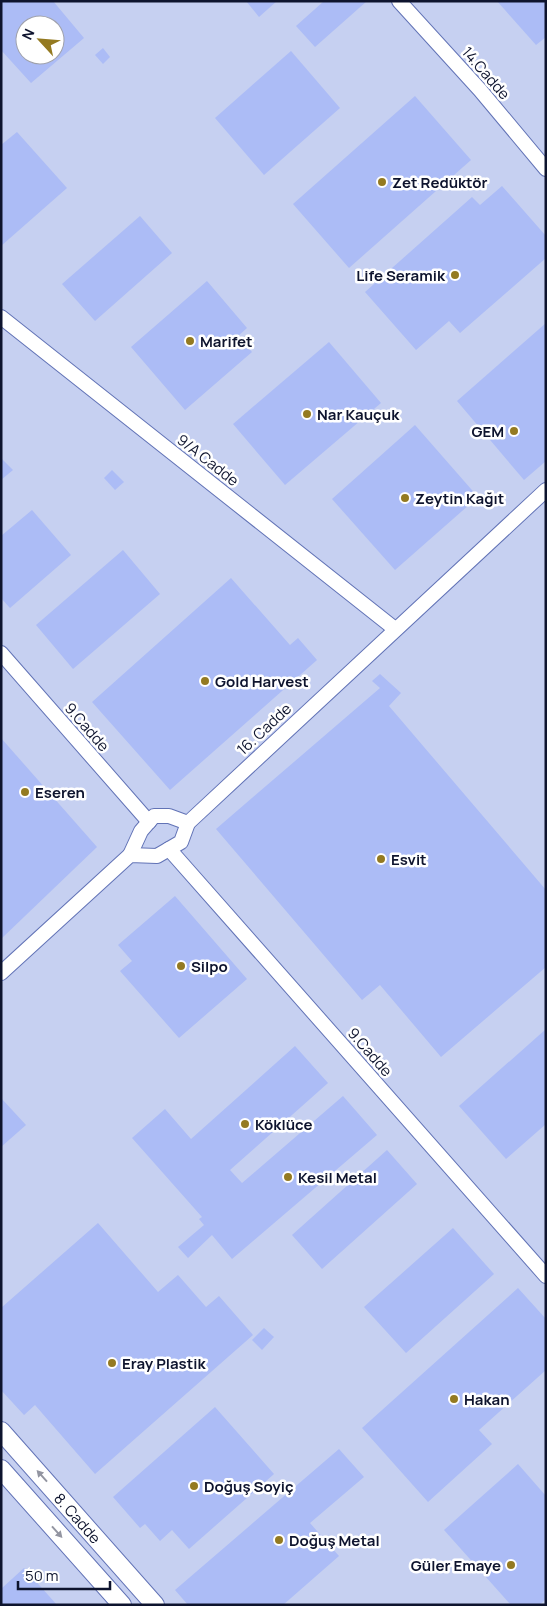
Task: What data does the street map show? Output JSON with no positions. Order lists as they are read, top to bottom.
{
  "streets": {
    "street": [
      "14.Cadde",
      "9/A Cadde",
      "9.Cadde",
      "16. Cadde",
      "8. Cadde"
    ]
  },
  "crossings": [
    ["9/A Cadde", "16. Cadde"],
    ["9.Cadde", "16. Cadde"]
  ],
  "places": [
    "Zet Redüktör",
    "Life Seramik",
    "Marifet",
    "Nar Kauçuk",
    "GEM",
    "Zeytin Kağıt",
    "Gold Harvest",
    "Eseren",
    "Esvit",
    "Silpo",
    "Köklüce",
    "Kesil Metal",
    "Eray Plastik",
    "Hakan",
    "Doğuş Soyiç",
    "Doğuş Metal",
    "Güler Emaye"
  ],
  "scale_bar": "50 m",
  "north": "top left"
}
